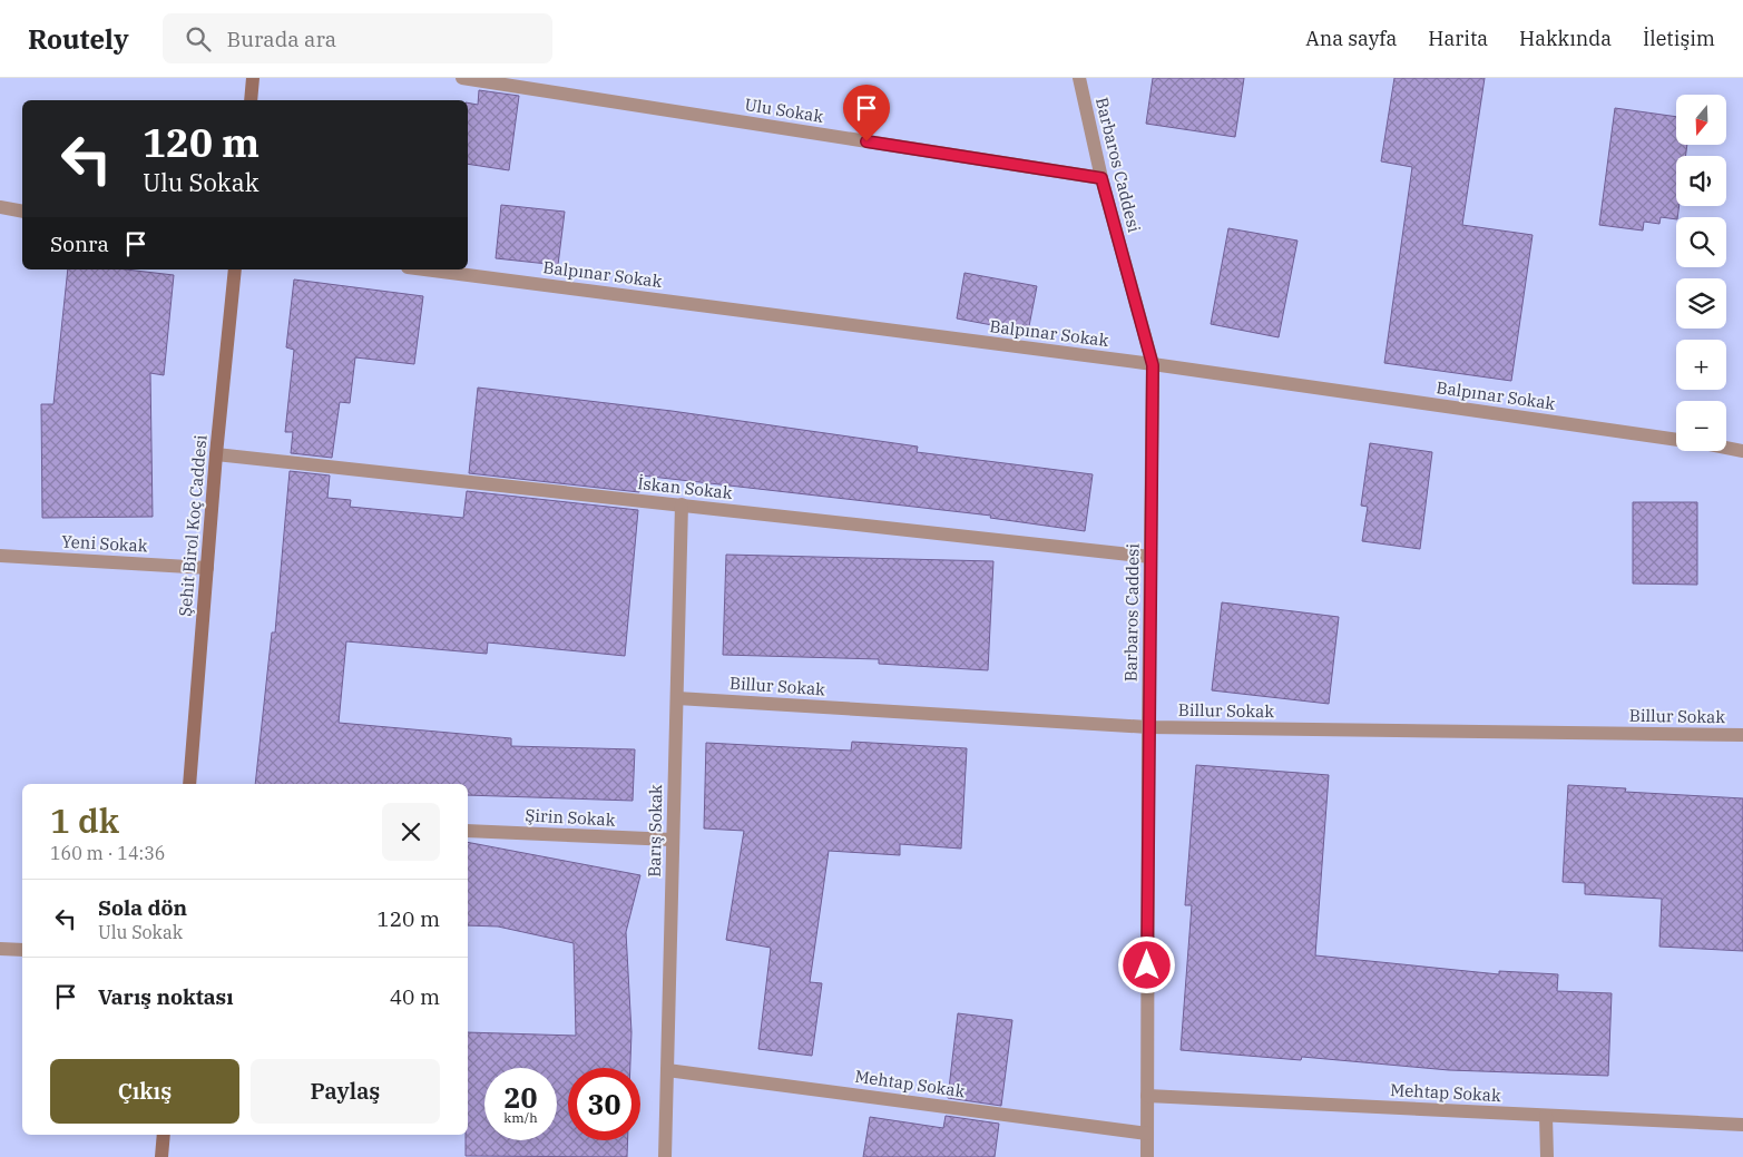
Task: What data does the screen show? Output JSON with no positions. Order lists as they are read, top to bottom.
{
  "streets": {
    "main road": ["Şehit Birol Koç Caddesi"],
    "street": [
      "Ulu Sokak",
      "Barbaros Caddesi",
      "Balpınar Sokak",
      "İskan Sokak",
      "Yeni Sokak",
      "Billur Sokak",
      "Şirin Sokak",
      "Barış Sokak",
      "Mehtap Sokak"
    ]
  },
  "crossings": [
    ["Ulu Sokak", "Barbaros Caddesi"],
    ["Barbaros Caddesi", "Balpınar Sokak"],
    ["Barbaros Caddesi", "İskan Sokak"],
    ["Barbaros Caddesi", "Billur Sokak"],
    ["Barbaros Caddesi", "Mehtap Sokak"],
    ["İskan Sokak", "Şehit Birol Koç Caddesi"],
    ["İskan Sokak", "Barış Sokak"],
    ["Şehit Birol Koç Caddesi", "Yeni Sokak"],
    ["Billur Sokak", "Barış Sokak"],
    ["Şirin Sokak", "Barış Sokak"],
    ["Barış Sokak", "Mehtap Sokak"]
  ],
  "north": "bottom",
  "page": {
    "header": "Routely",
    "search": "Burada ara",
    "nav": [
      "Ana sayfa",
      "Harita",
      "Hakkında",
      "İletişim"
    ],
    "map_buttons": ["+", "−"],
    "turn": ["120 m", "Ulu Sokak"],
    "then": "Sonra",
    "heading": ["1 dk", "160 m · 14:36"],
    "list": [
      {
        "name": "Sola dön",
        "note": "Ulu Sokak",
        "value": "120 m"
      },
      {
        "name": "Varış noktası",
        "value": "40 m"
      }
    ],
    "buttons": ["Çıkış", "Paylaş"],
    "speed": "20 km/h",
    "limit": "30"
  }
}
